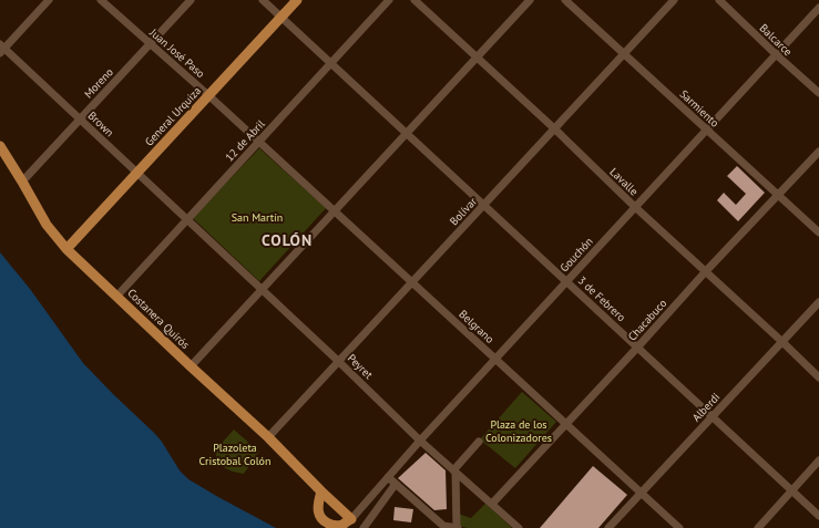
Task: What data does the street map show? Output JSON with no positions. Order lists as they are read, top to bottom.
{
  "streets": {
    "main road": ["General Urquiza", "Costanera Quirós"],
    "street": [
      "Balcarce",
      "Juan José Paso",
      "Moreno",
      "Sarmiento",
      "Brown",
      "12 de Abril",
      "Lavalle",
      "Bolívar",
      "Gouchón",
      "3 de Febrero",
      "Chacabuco",
      "Belgrano",
      "Peyret",
      "Alberdi"
    ]
  },
  "crossings": [
    ["Balcarce", "Gouchón"],
    ["Juan José Paso", "Moreno"],
    ["Juan José Paso", "General Urquiza"],
    ["Juan José Paso", "12 de Abril"],
    ["Juan José Paso", "Belgrano"],
    ["Moreno", "Brown"],
    ["Moreno", "Costanera Quirós"],
    ["Sarmiento", "Bolívar"],
    ["Sarmiento", "Gouchón"],
    ["Sarmiento", "Chacabuco"],
    ["General Urquiza", "Brown"],
    ["General Urquiza", "3 de Febrero"],
    ["General Urquiza", "Costanera Quirós"],
    ["Brown", "12 de Abril"],
    ["Brown", "Peyret"],
    ["12 de Abril", "3 de Febrero"],
    ["12 de Abril", "Costanera Quirós"],
    ["12 de Abril", "Belgrano"],
    ["12 de Abril", "Peyret"],
    ["Lavalle", "Bolívar"],
    ["Lavalle", "Gouchón"],
    ["Lavalle", "Chacabuco"],
    ["Lavalle", "Alberdi"],
    ["Bolívar", "3 de Febrero"],
    ["Bolívar", "Costanera Quirós"],
    ["Bolívar", "Belgrano"],
    ["Bolívar", "Peyret"],
    ["Gouchón", "3 de Febrero"],
    ["Gouchón", "Costanera Quirós"],
    ["Gouchón", "Belgrano"],
    ["Gouchón", "Peyret"],
    ["3 de Febrero", "Chacabuco"],
    ["3 de Febrero", "Alberdi"],
    ["Chacabuco", "Belgrano"],
    ["Chacabuco", "Peyret"],
    ["Belgrano", "Alberdi"]
  ],
  "districts": ["COLÓN"],
  "parks": ["San Martín", "Plaza de los Colonizadores", "Plazoleta Cristobal Colón"]
}
